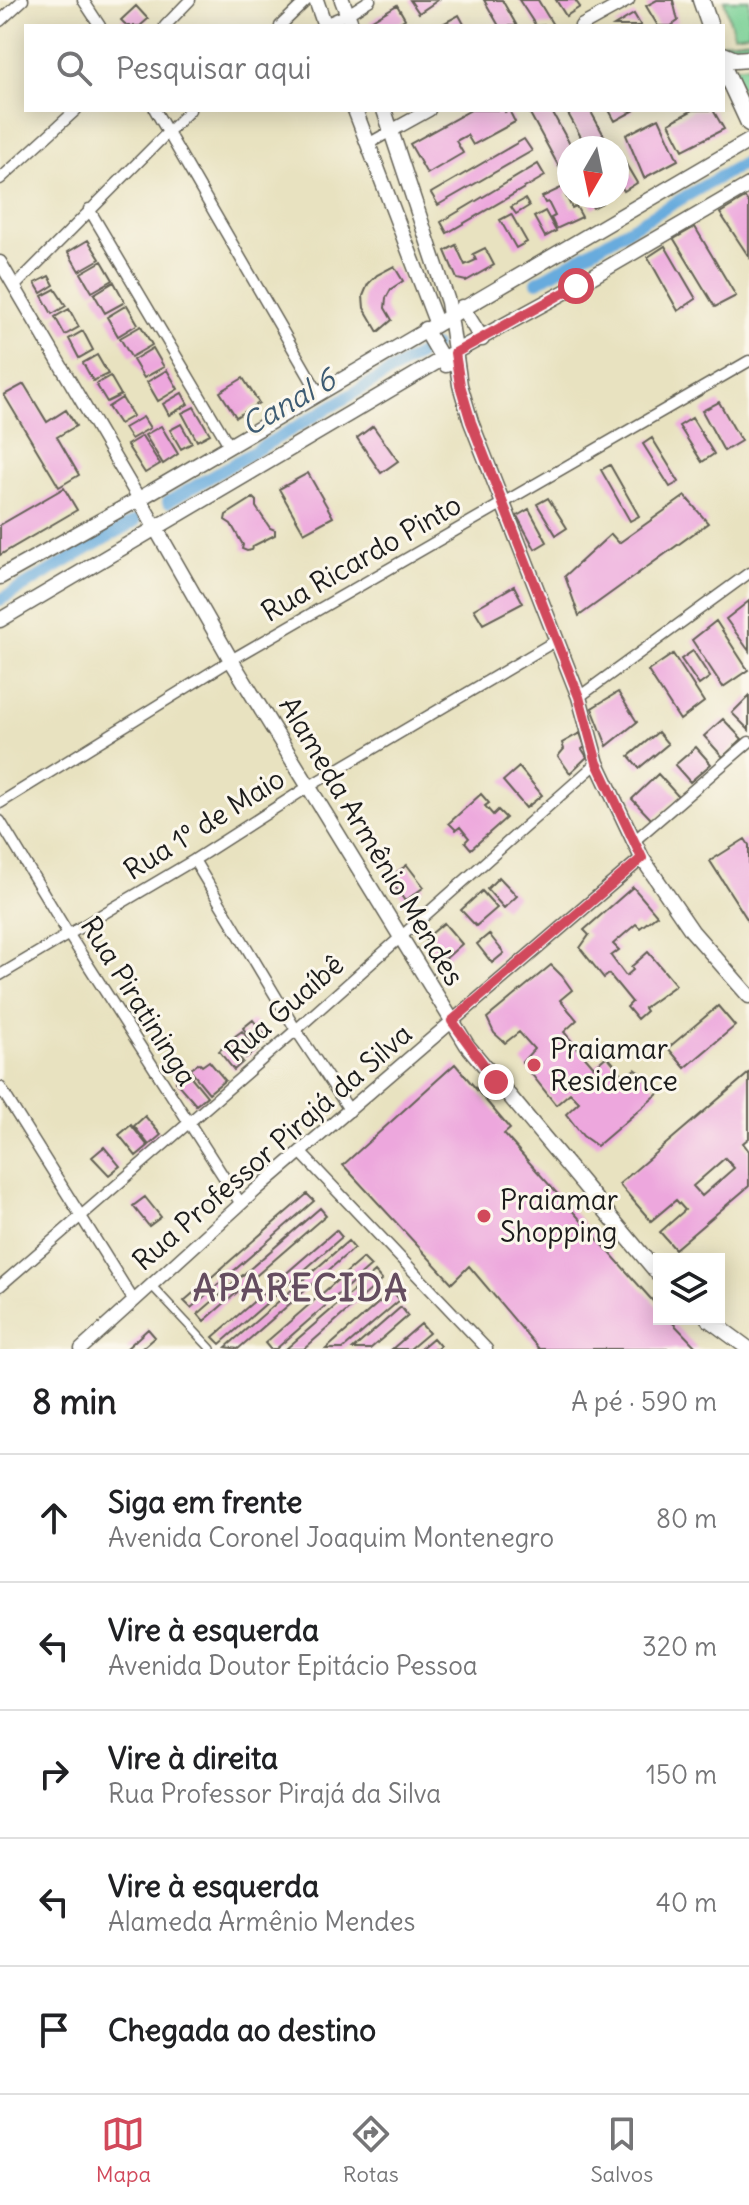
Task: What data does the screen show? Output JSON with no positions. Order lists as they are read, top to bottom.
{
  "streets": {
    "main road": ["Alameda Armênio Mendes"],
    "street": [
      "Rua Ricardo Pinto",
      "Rua 1º de Maio",
      "Rua Piratininga",
      "Rua Guaíbê",
      "Rua Professor Pirajá da Silva"
    ]
  },
  "crossings": [
    ["Rua Ricardo Pinto", "Alameda Armênio Mendes"],
    ["Rua 1º de Maio", "Alameda Armênio Mendes"],
    ["Rua 1º de Maio", "Rua Piratininga"],
    ["Alameda Armênio Mendes", "Rua Guaíbê"],
    ["Alameda Armênio Mendes", "Rua Professor Pirajá da Silva"],
    ["Rua Piratininga", "Rua Guaíbê"],
    ["Rua Piratininga", "Rua Professor Pirajá da Silva"]
  ],
  "districts": ["APARECIDA"],
  "water": ["Canal 6"],
  "places": ["Praiamar Residence", "Praiamar Shopping"],
  "north": "bottom",
  "page": {
    "search": "Pesquisar aqui",
    "heading": ["8 min", "A pé · 590 m"],
    "list": [
      ["Siga em frente", "Avenida Coronel Joaquim Montenegro", "80 m"],
      ["Vire à esquerda", "Avenida Doutor Epitácio Pessoa", "320 m"],
      ["Vire à direita", "Rua Professor Pirajá da Silva", "150 m"],
      ["Vire à esquerda", "Alameda Armênio Mendes", "40 m"],
      "Chegada ao destino"
    ],
    "nav": ["Mapa", "Rotas", "Salvos"]
  }
}
